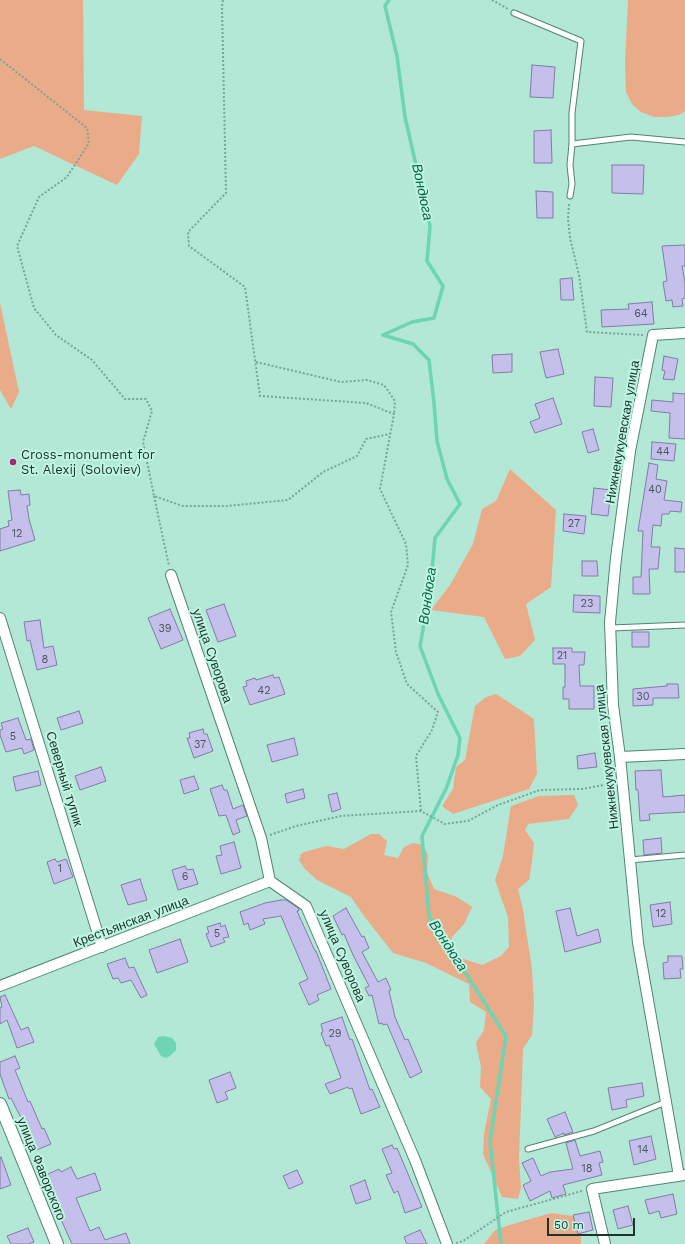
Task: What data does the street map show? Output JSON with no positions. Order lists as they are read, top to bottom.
{
  "streets": {
    "street": [
      "Нижнекукуевская улица",
      "улица Суворова",
      "Северный тупик",
      "Крестьянская улица",
      "улица Фаворского"
    ]
  },
  "crossings": [
    ["улица Суворова", "Крестьянская улица"],
    ["Северный тупик", "Крестьянская улица"]
  ],
  "water": ["Вондюга"],
  "places": ["Cross-monument for St. Alexij (Soloviev)"],
  "house_numbers": [
    "64",
    "44",
    "40",
    "27",
    "12",
    "23",
    "39",
    "21",
    "8",
    "42",
    "30",
    "5",
    "37",
    "1",
    "6",
    "12",
    "5",
    "29",
    "14",
    "18"
  ],
  "scale_bar": "50 m"
}
